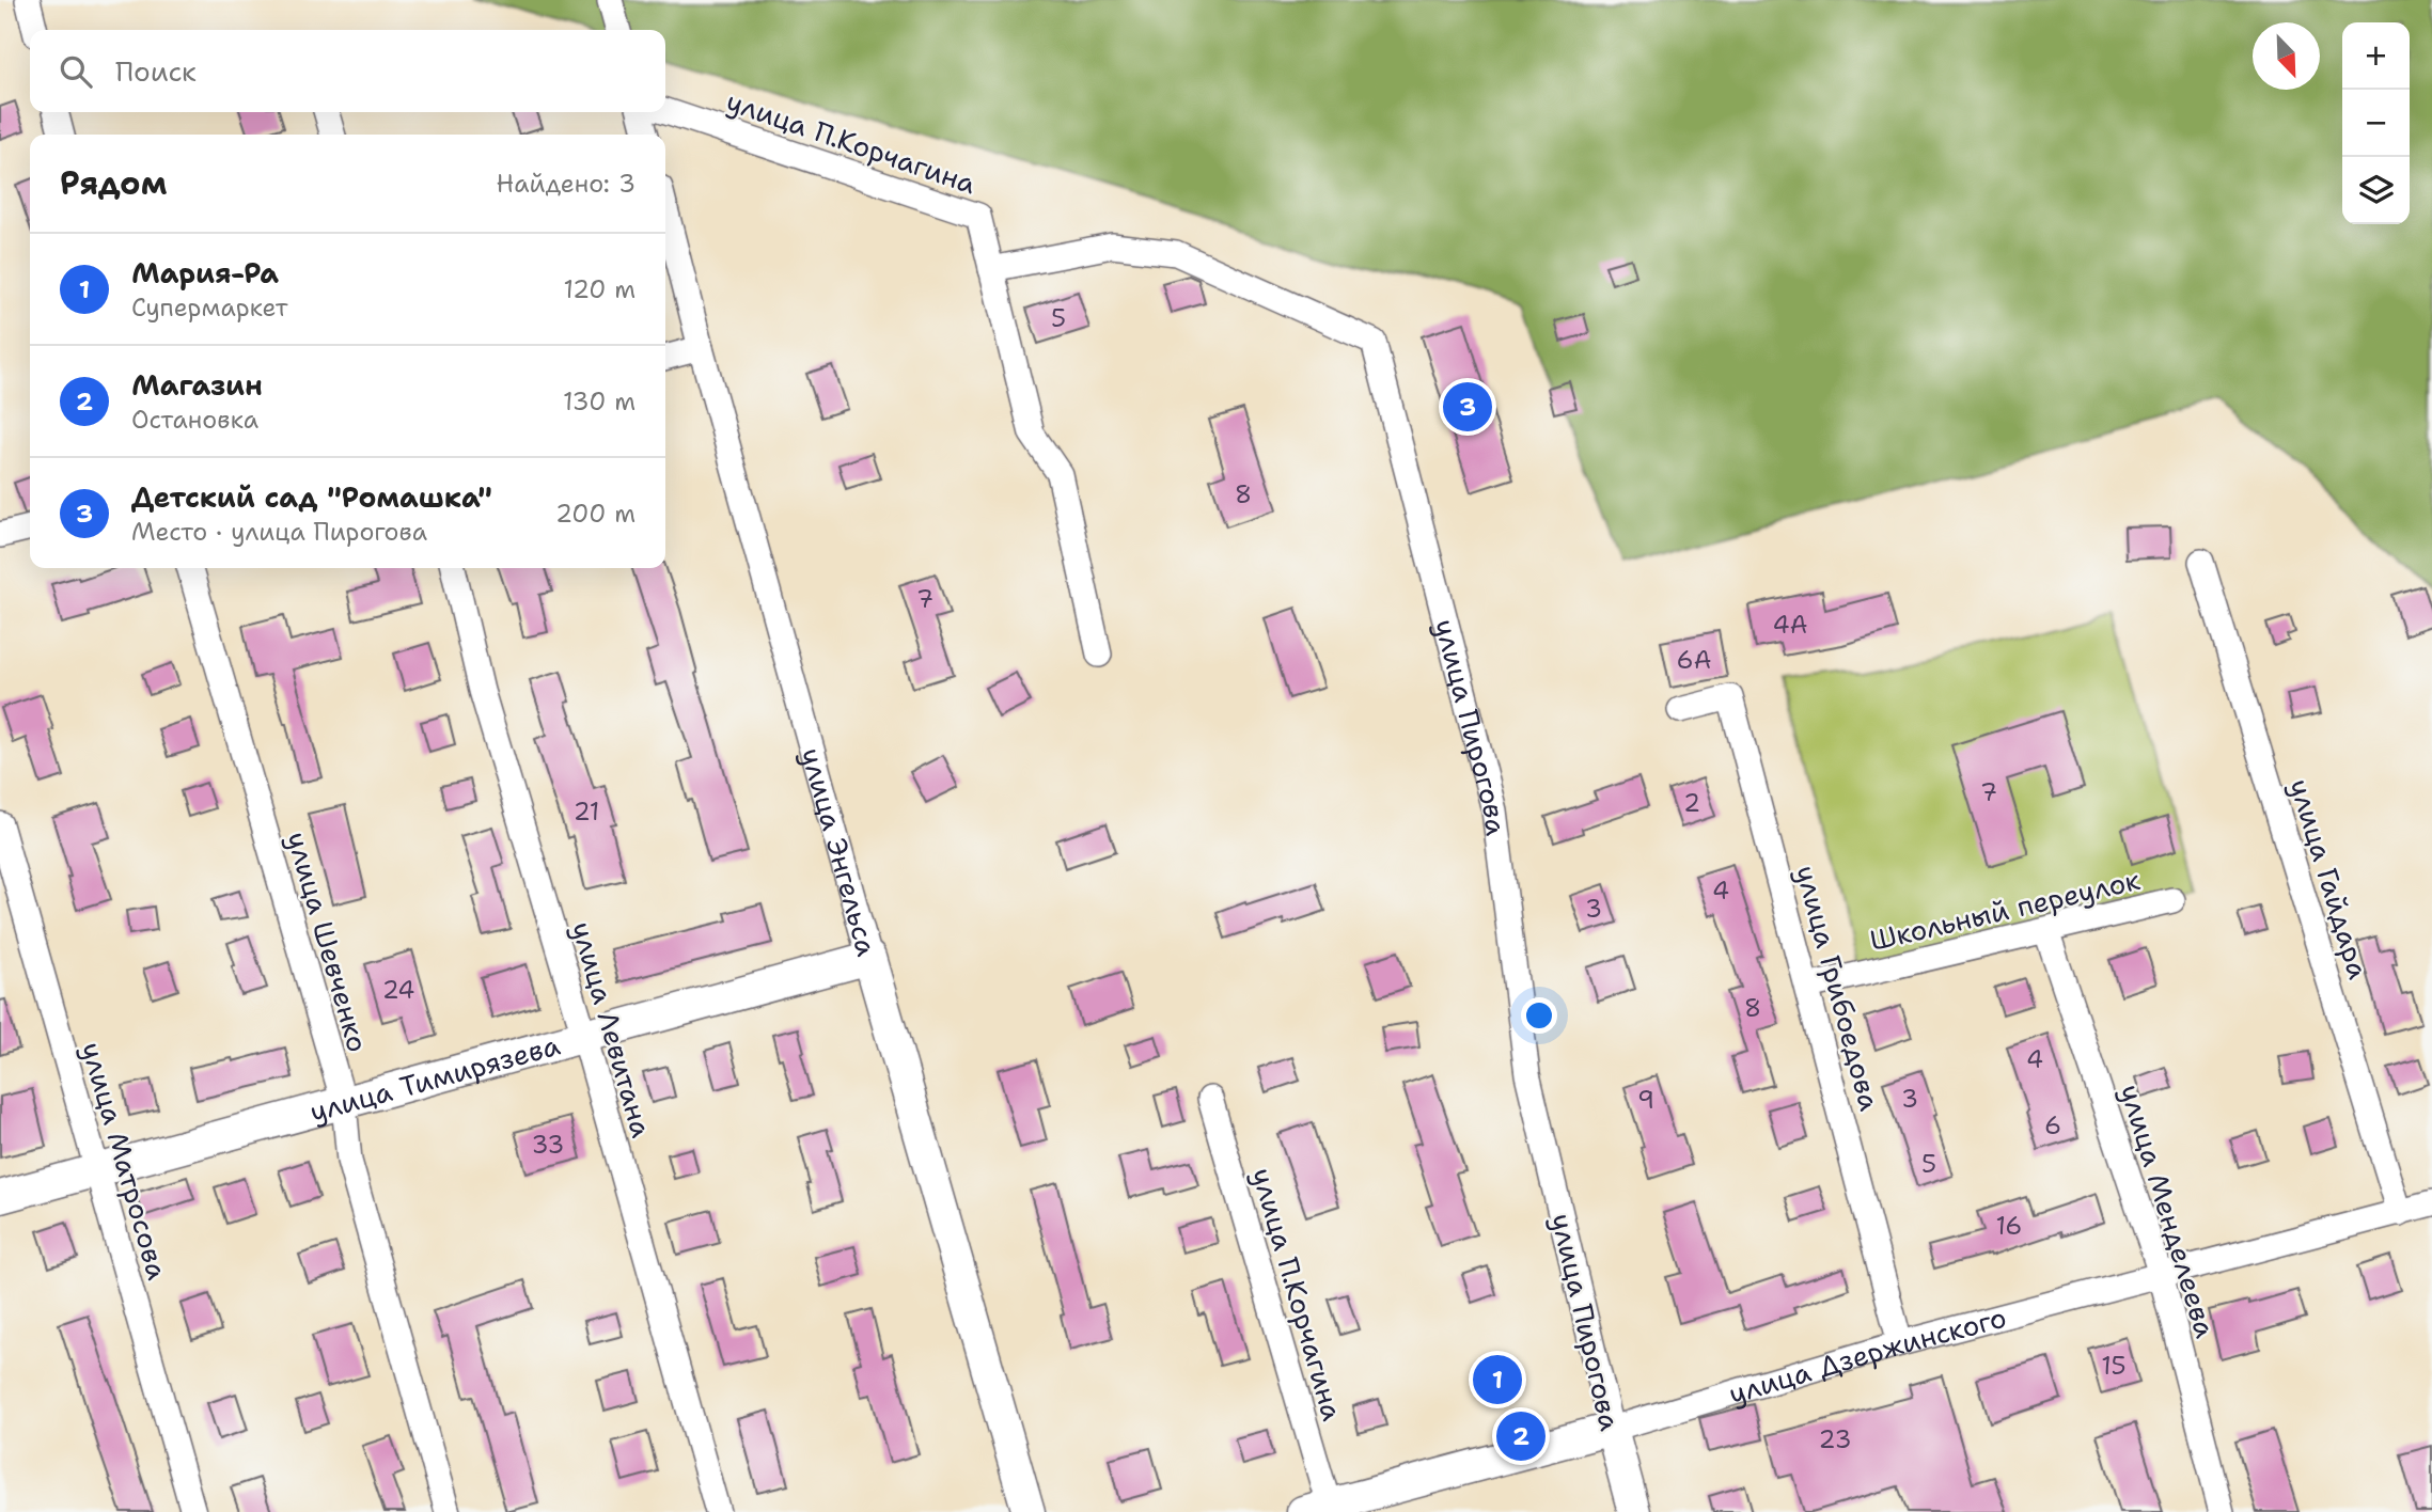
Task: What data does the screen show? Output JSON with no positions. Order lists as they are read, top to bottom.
{
  "streets": {
    "street": [
      "улица П.Корчагина",
      "улица Пирогова",
      "улица Энгельса",
      "улица Гайдара",
      "Школьный переулок",
      "улица Шевченко",
      "улица Грибоедова",
      "улица Левитана",
      "улица Тимирязева",
      "улица Матросова",
      "улица Менделеева",
      "улица Дзержинского"
    ]
  },
  "crossings": [
    ["улица П.Корчагина", "улица Пирогова"],
    ["улица П.Корчагина", "улица Дзержинского"],
    ["улица Пирогова", "улица Дзержинского"],
    ["улица Энгельса", "улица Тимирязева"],
    ["улица Гайдара", "улица Дзержинского"],
    ["Школьный переулок", "улица Грибоедова"],
    ["Школьный переулок", "улица Менделеева"],
    ["улица Шевченко", "улица Тимирязева"],
    ["улица Грибоедова", "улица Дзержинского"],
    ["улица Левитана", "улица Тимирязева"],
    ["улица Тимирязева", "улица Матросова"],
    ["улица Менделеева", "улица Дзержинского"]
  ],
  "house_numbers": [
    "5",
    "8",
    "7",
    "4А",
    "6А",
    "7",
    "2",
    "21",
    "4",
    "3",
    "24",
    "8",
    "4",
    "3",
    "9",
    "6",
    "33",
    "5",
    "16",
    "15",
    "23"
  ],
  "north": "bottom right",
  "page": {
    "map_buttons": ["+", "−"],
    "search": "Поиск",
    "heading": ["Рядом", "Найдено: 3"],
    "list": [
      {
        "mark": "1",
        "name": "Мария-Ра",
        "note": "Супермаркет",
        "value": "120 m"
      },
      {
        "mark": "2",
        "name": "Магазин",
        "note": "Остановка",
        "value": "130 m"
      },
      {
        "mark": "3",
        "name": "Детский сад \"Ромашка\"",
        "note": "Место · улица Пирогова",
        "value": "200 m"
      }
    ],
    "pins": ["3", "1", "2"]
  }
}
